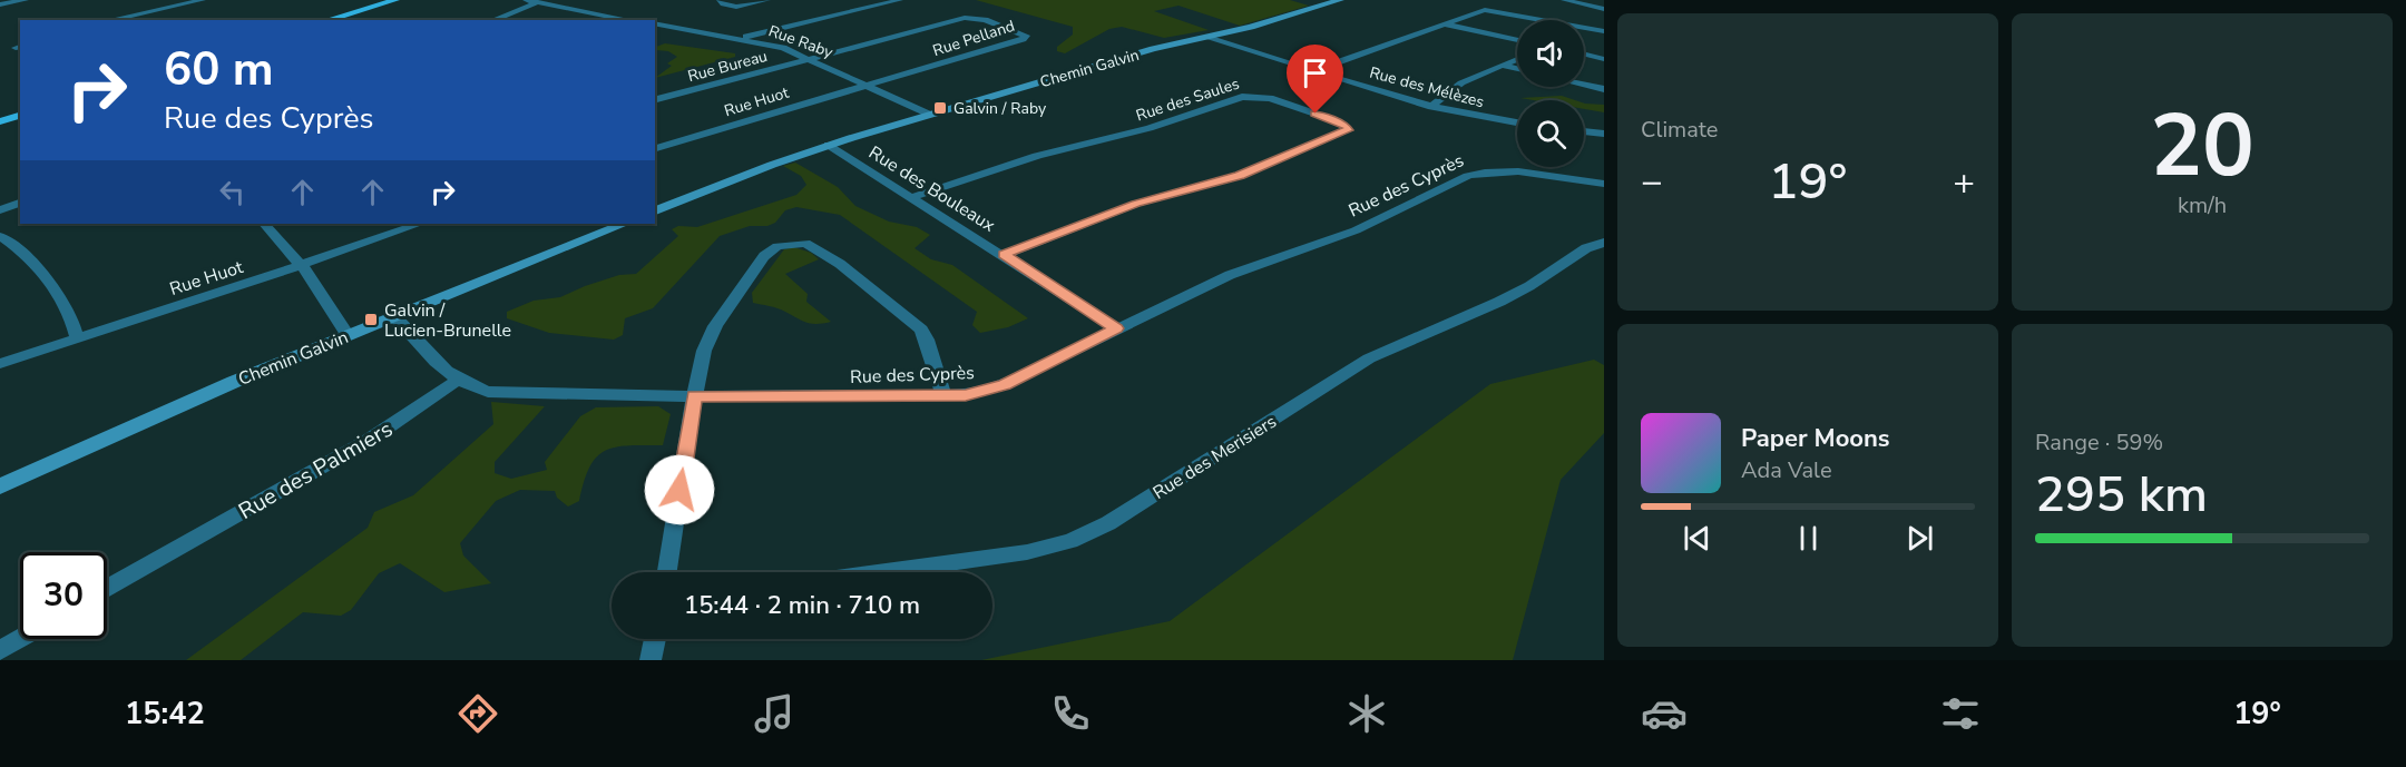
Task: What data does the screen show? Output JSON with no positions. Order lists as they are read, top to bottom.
{
  "streets": {
    "street": [
      "Rue Pelland",
      "Rue Raby",
      "Rue Bureau",
      "Chemin Galvin",
      "Rue des Mélèzes",
      "Rue des Saules",
      "Rue Huot",
      "Rue des Cyprès",
      "Rue des Bouleaux",
      "Rue des Merisiers",
      "Rue des Palmiers"
    ]
  },
  "crossings": [
    ["Rue Pelland", "Rue Raby"],
    ["Rue Pelland", "Rue Bureau"],
    ["Rue Pelland", "Rue Huot"],
    ["Rue Raby", "Rue Bureau"],
    ["Rue Raby", "Chemin Galvin"],
    ["Rue Raby", "Rue Huot"],
    ["Chemin Galvin", "Rue des Mélèzes"],
    ["Chemin Galvin", "Rue des Bouleaux"],
    ["Rue des Saules", "Rue des Bouleaux"],
    ["Rue des Cyprès", "Rue des Bouleaux"],
    ["Rue des Cyprès", "Rue des Palmiers"]
  ],
  "places": {
    "transit": ["Galvin / Raby", "Galvin / Lucien-Brunelle"]
  },
  "page": {
    "tile": [
      "Climate",
      ["20", "km/h"],
      ["Range · 59%", "295 km"]
    ],
    "turn": ["60 m", "Rue des Cyprès"],
    "heat": ["−", "19°", "+"],
    "song": ["Paper Moons", "Ada Vale"],
    "limit": "30",
    "trip": "15:44 · 2 min · 710 m",
    "tabs": ["15:42", "19°"]
  }
}
